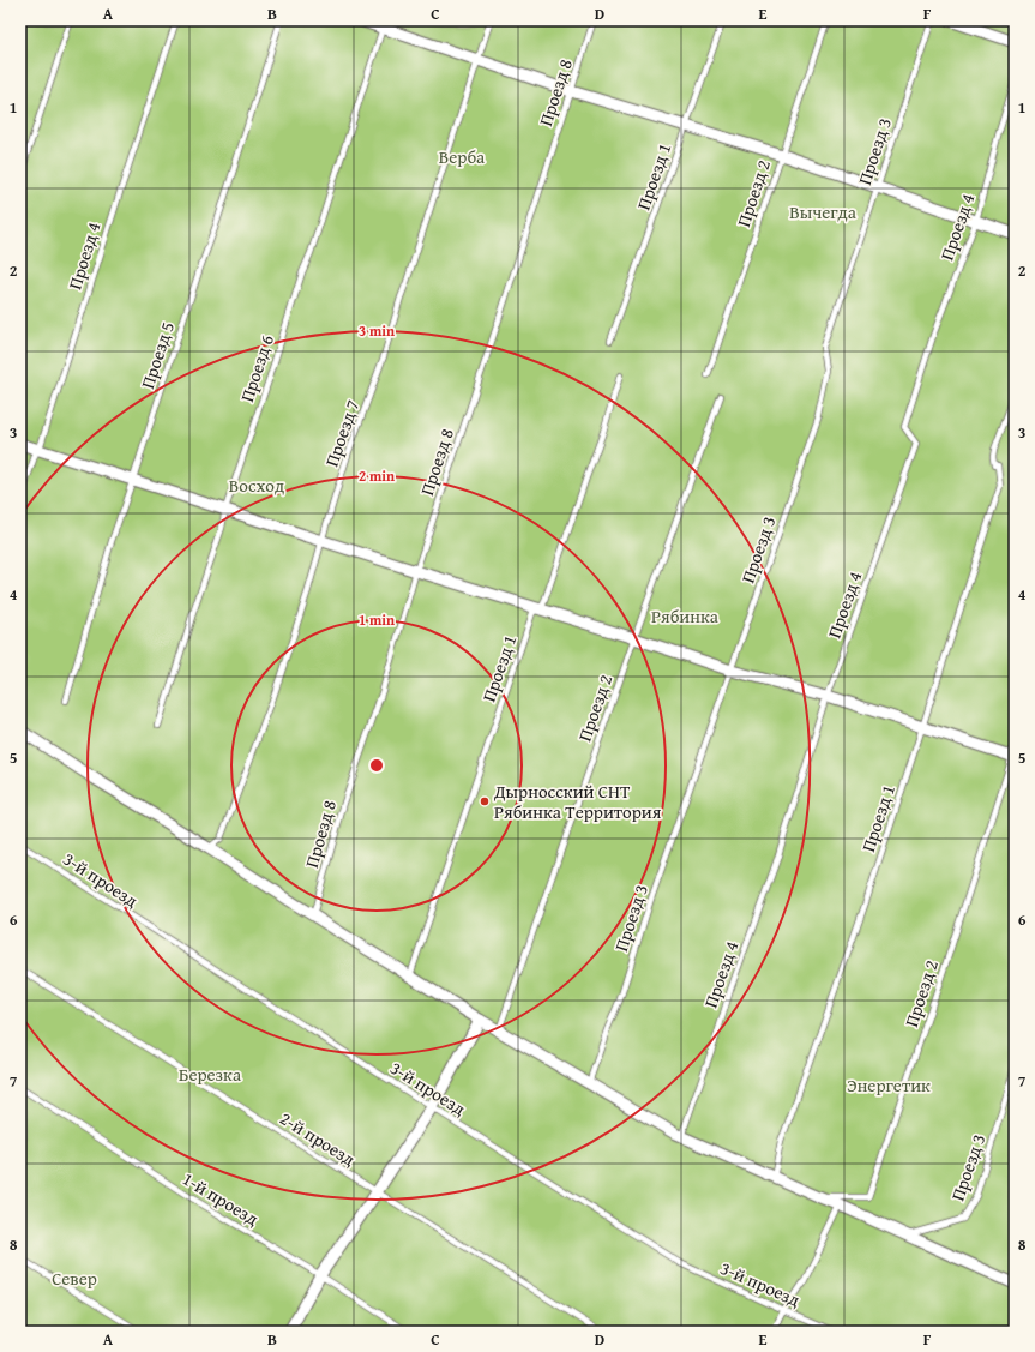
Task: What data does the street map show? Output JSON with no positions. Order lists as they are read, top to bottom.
{
  "streets": {
    "lane": [
      "Проезд 8",
      "Проезд 3",
      "Проезд 1",
      "Проезд 2",
      "Проезд 4",
      "Проезд 5",
      "Проезд 6",
      "Проезд 7",
      "3-й проезд",
      "2-й проезд",
      "1-й проезд"
    ]
  },
  "parks": [
    "Верба",
    "Вычегда",
    "Восход",
    "Рябинка",
    "Березка",
    "Энергетик",
    "Север"
  ],
  "places": ["Дырносский СНТ Рябинка Территория"],
  "grid": {
    "columns": [
      "A",
      "B",
      "C",
      "D",
      "E",
      "F"
    ],
    "rows": [
      "1",
      "2",
      "3",
      "4",
      "5",
      "6",
      "7",
      "8"
    ]
  },
  "rings": ["3 min", "2 min", "1 min"]
}
